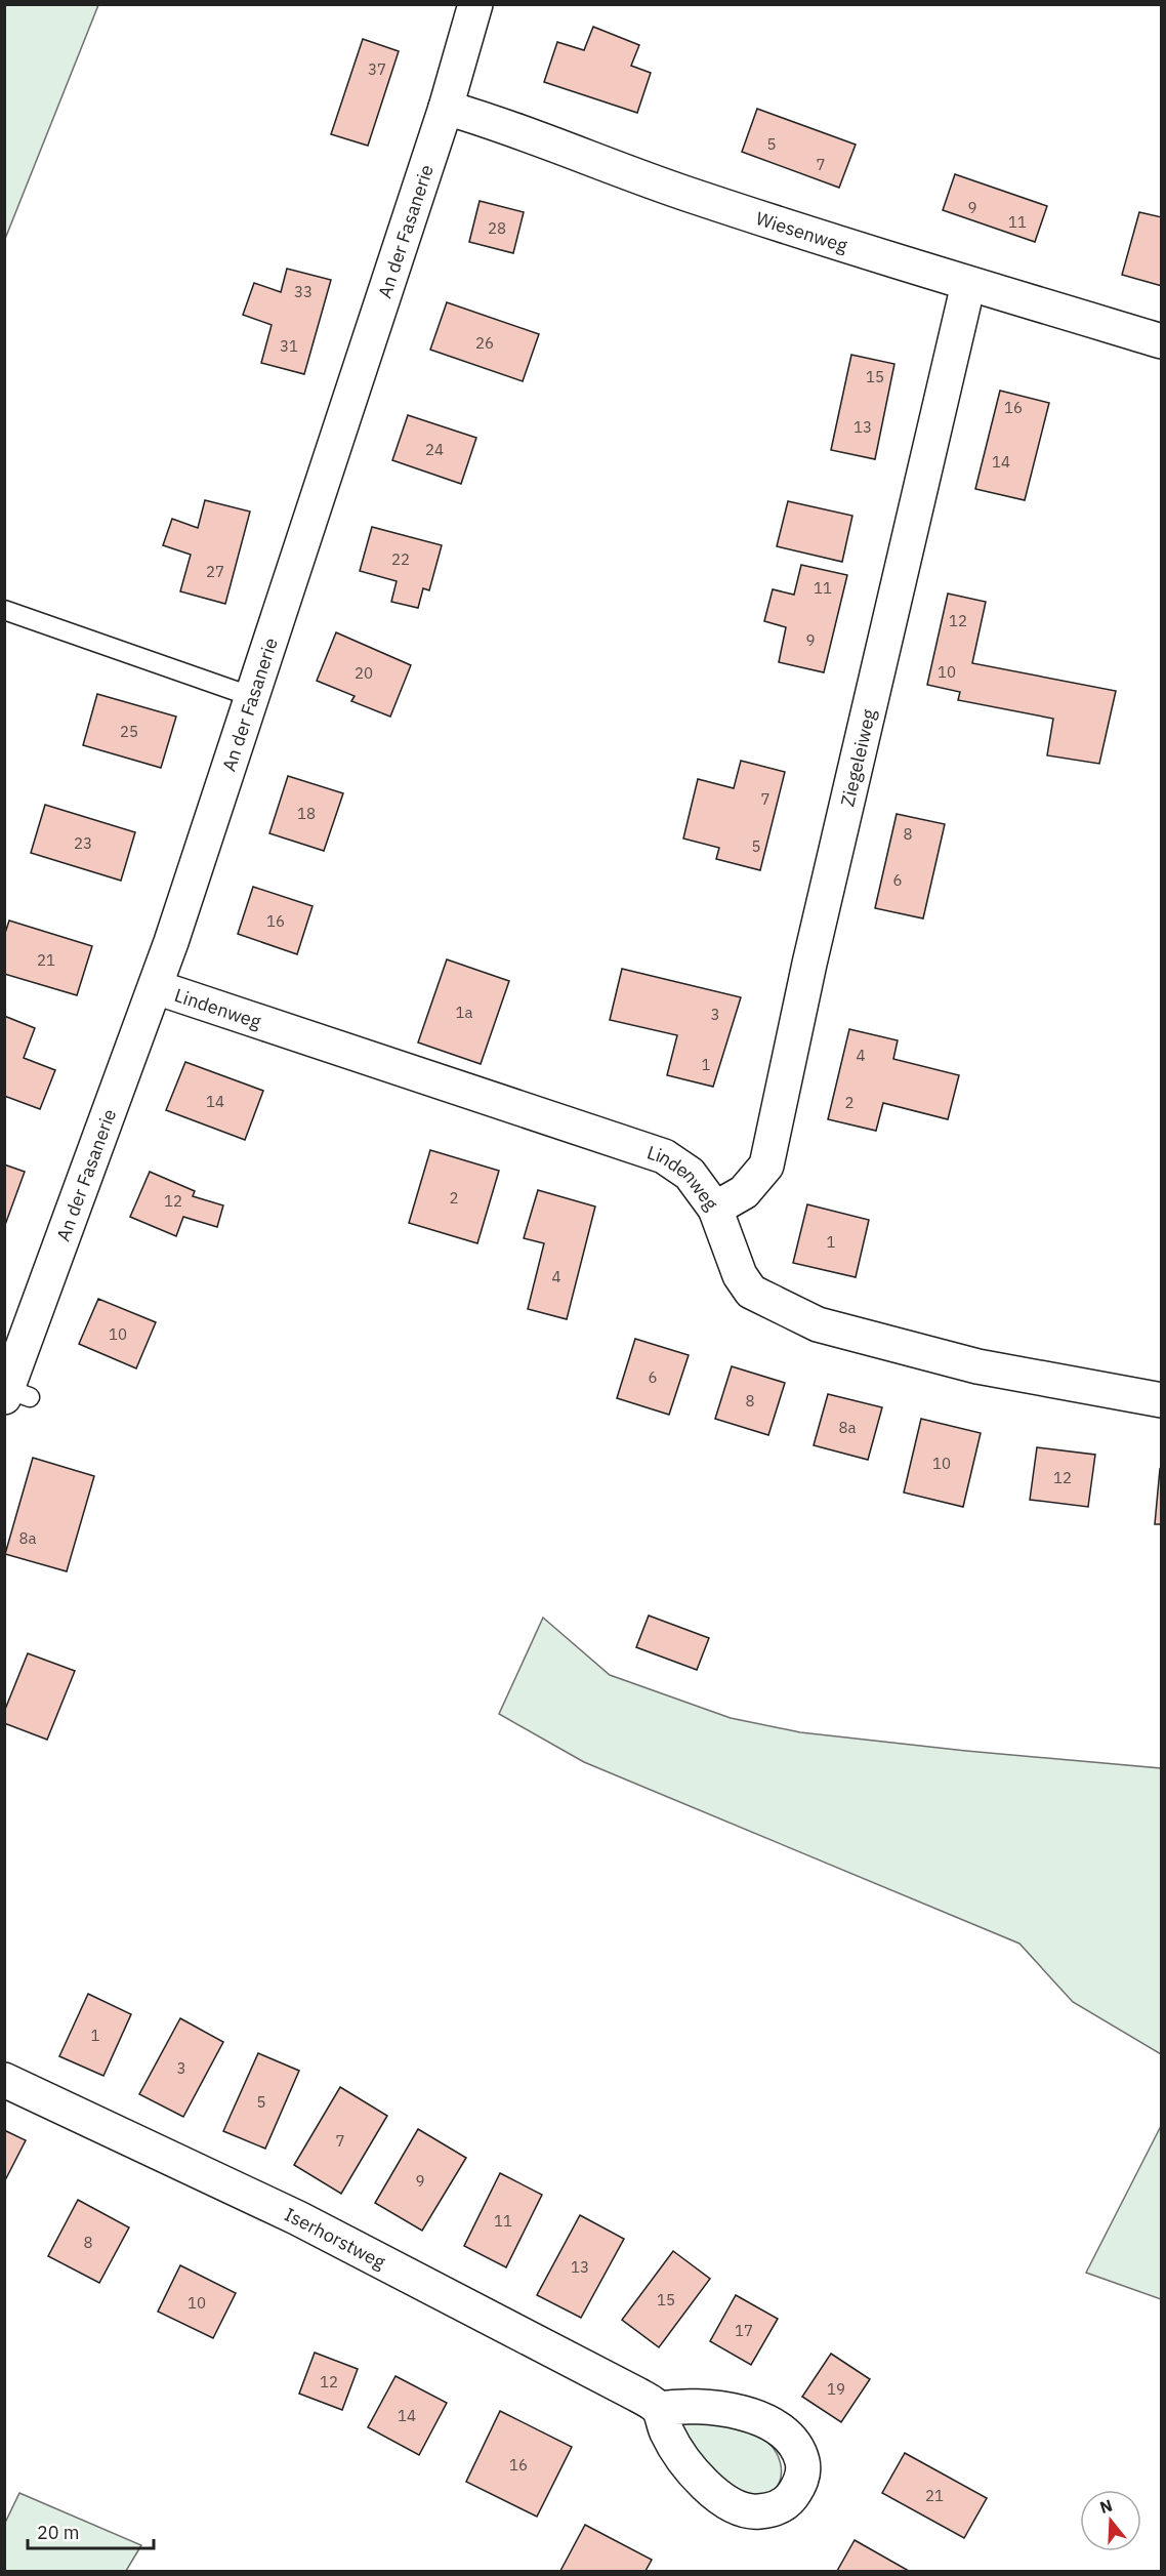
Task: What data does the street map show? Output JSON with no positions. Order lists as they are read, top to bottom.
{
  "streets": {
    "street": [
      "Wiesenweg",
      "An der Fasanerie",
      "Ziegeleiweg",
      "Lindenweg",
      "Iserhorstweg"
    ]
  },
  "crossings": [
    ["Wiesenweg", "An der Fasanerie"],
    ["Wiesenweg", "Ziegeleiweg"],
    ["An der Fasanerie", "Lindenweg"],
    ["Ziegeleiweg", "Lindenweg"]
  ],
  "house_numbers": [
    "37",
    "5",
    "7",
    "9",
    "11",
    "28",
    "33",
    "26",
    "31",
    "15",
    "16",
    "13",
    "24",
    "14",
    "22",
    "27",
    "11",
    "12",
    "9",
    "10",
    "20",
    "25",
    "7",
    "18",
    "8",
    "23",
    "5",
    "6",
    "16",
    "21",
    "1a",
    "3",
    "4",
    "1",
    "14",
    "2",
    "2",
    "12",
    "1",
    "4",
    "10",
    "6",
    "8",
    "8a",
    "10",
    "12",
    "8a",
    "1",
    "3",
    "5",
    "7",
    "9",
    "11",
    "8",
    "13",
    "15",
    "10",
    "17",
    "12",
    "19",
    "14",
    "16",
    "21"
  ],
  "scale_bar": "20 m",
  "north": "top"
}
